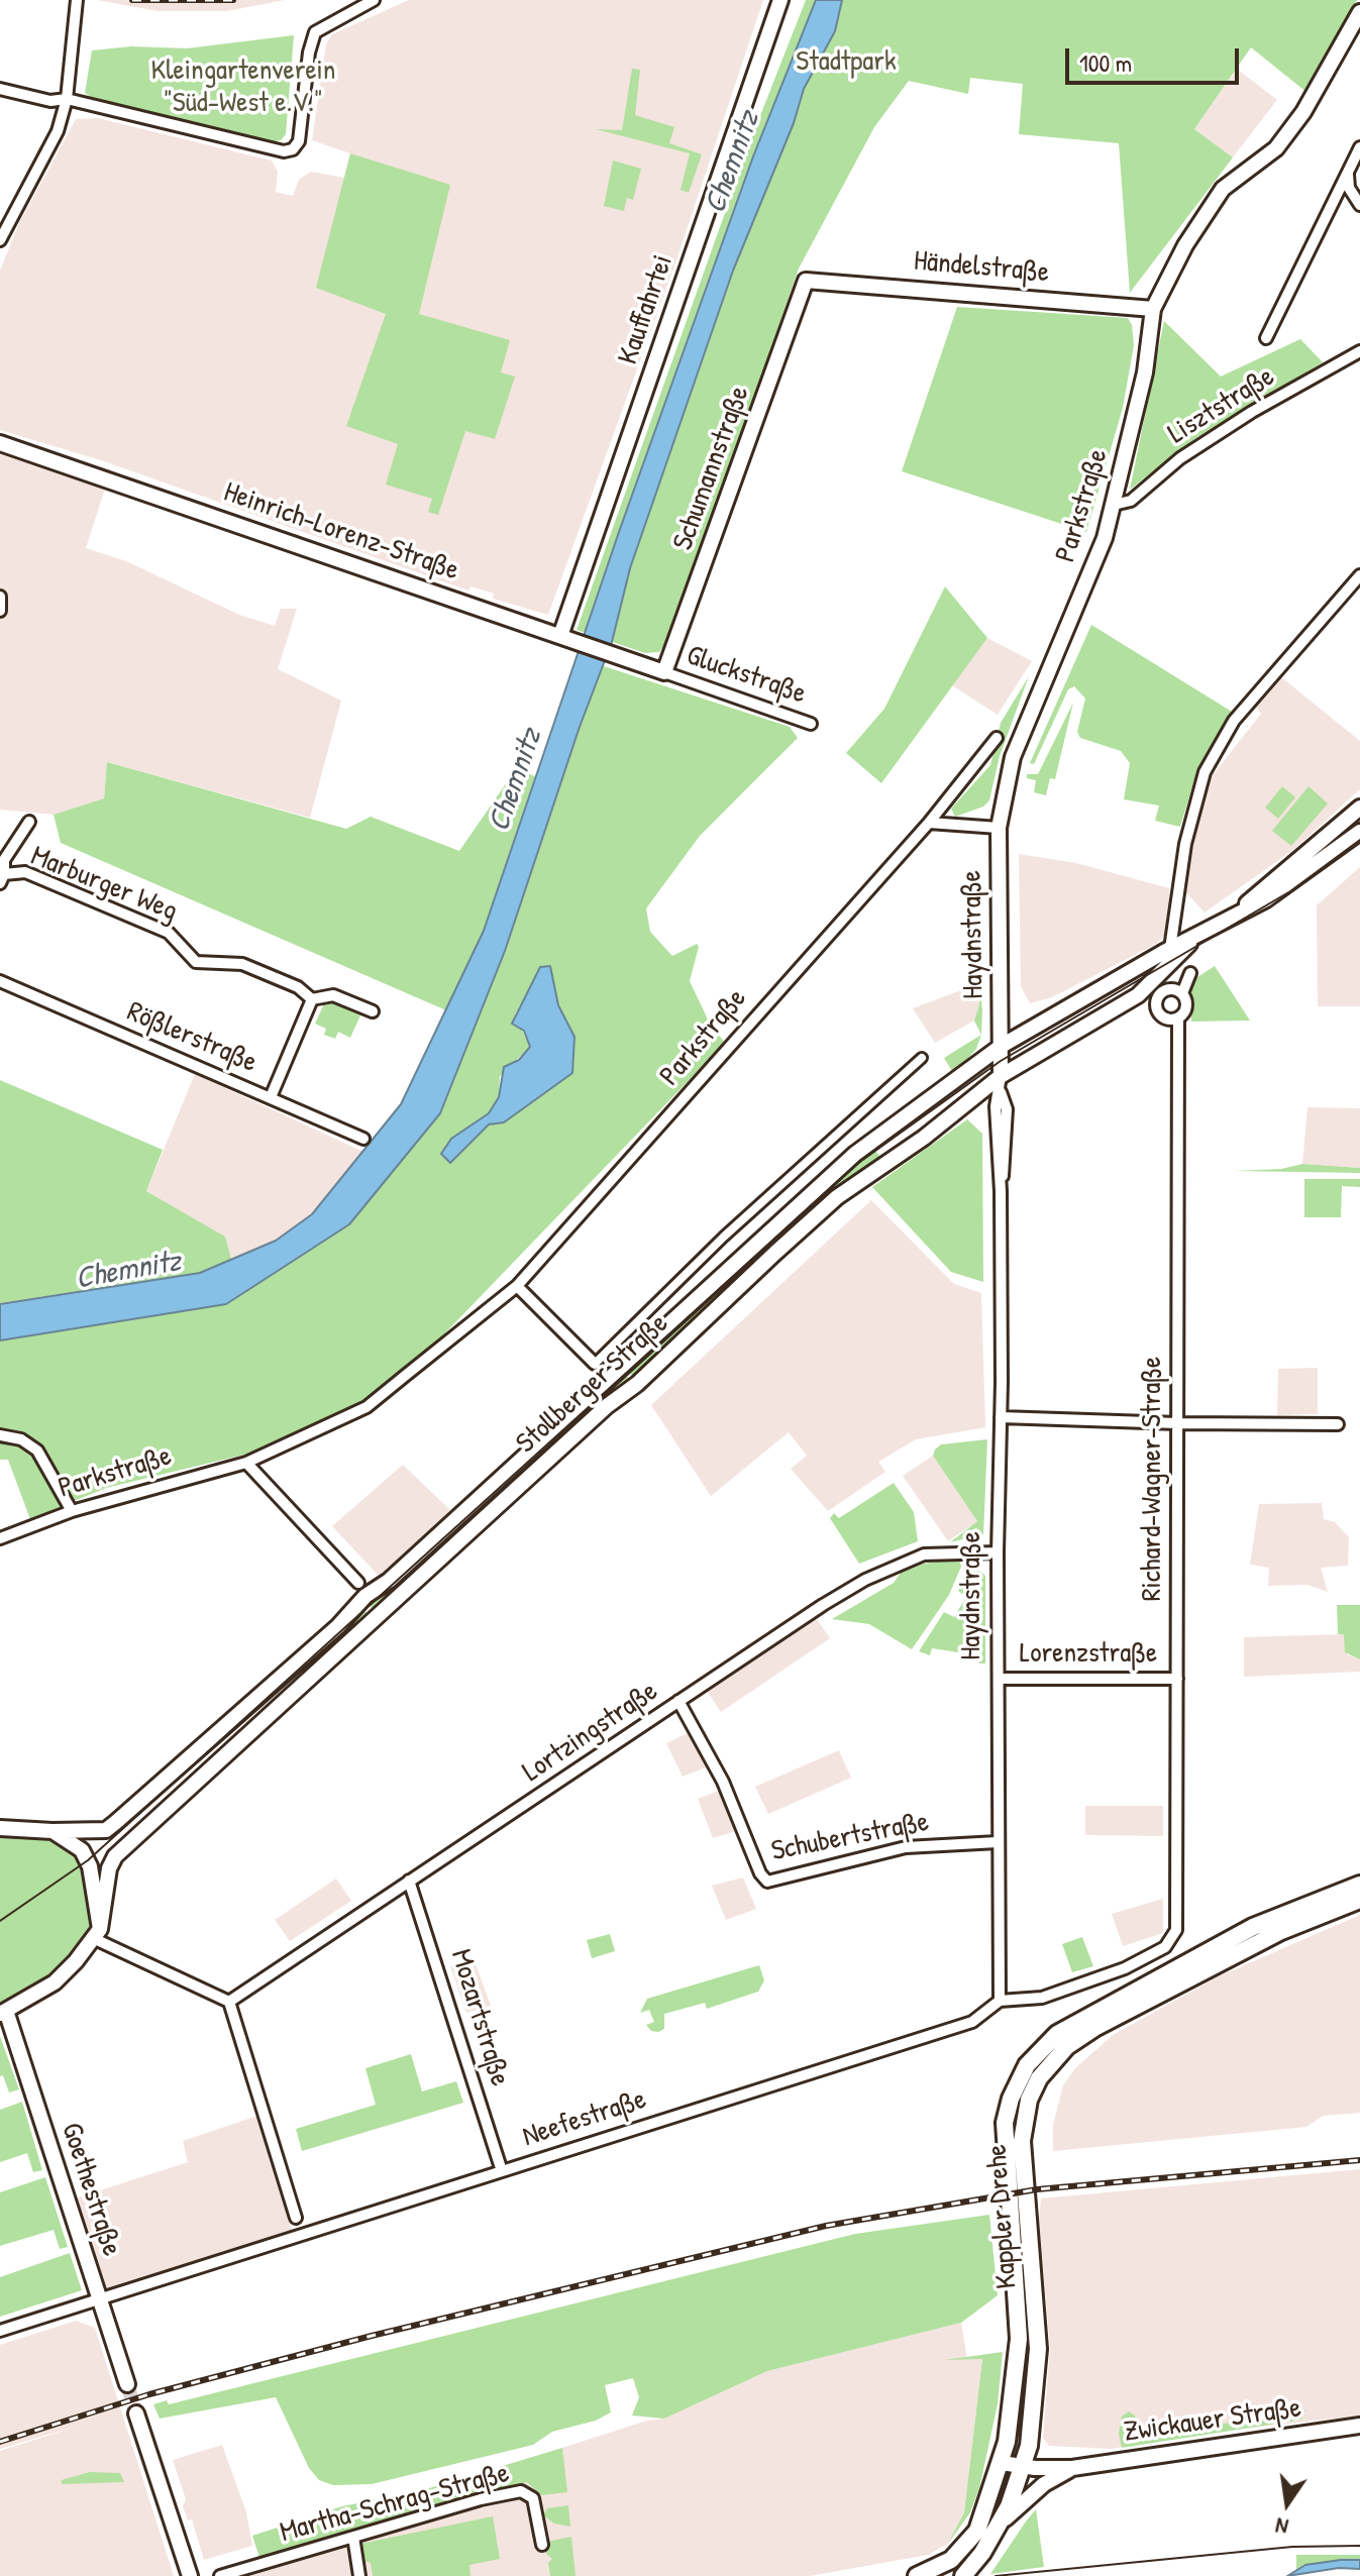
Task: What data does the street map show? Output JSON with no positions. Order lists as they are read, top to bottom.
{
  "streets": {
    "main road": [
      "Händelstraße",
      "Kauffahrtei",
      "Schumannstraße",
      "Parkstraße",
      "Heinrich-Lorenz-Straße",
      "Haydnstraße",
      "Stollberger Straße",
      "Goethestraße",
      "Kappler Drehe",
      "Zwickauer Straße"
    ],
    "street": [
      "Lisztstraße",
      "Gluckstraße",
      "Marburger Weg",
      "Rößlerstraße",
      "Richard-Wagner-Straße",
      "Lorenzstraße",
      "Lortzingstraße",
      "Schubertstraße",
      "Mozartstraße",
      "Neefestraße",
      "Martha-Schrag-Straße"
    ]
  },
  "crossings": [
    ["Händelstraße", "Schumannstraße"],
    ["Händelstraße", "Parkstraße"],
    ["Kauffahrtei", "Heinrich-Lorenz-Straße"],
    ["Lisztstraße", "Parkstraße"],
    ["Schumannstraße", "Heinrich-Lorenz-Straße"],
    ["Schumannstraße", "Gluckstraße"],
    ["Parkstraße", "Haydnstraße"],
    ["Heinrich-Lorenz-Straße", "Gluckstraße"],
    ["Haydnstraße", "Stollberger Straße"],
    ["Haydnstraße", "Richard-Wagner-Straße"],
    ["Haydnstraße", "Lorenzstraße"],
    ["Haydnstraße", "Lortzingstraße"],
    ["Haydnstraße", "Schubertstraße"],
    ["Haydnstraße", "Neefestraße"],
    ["Richard-Wagner-Straße", "Lorenzstraße"],
    ["Richard-Wagner-Straße", "Neefestraße"],
    ["Lortzingstraße", "Schubertstraße"],
    ["Lortzingstraße", "Mozartstraße"],
    ["Mozartstraße", "Neefestraße"],
    ["Neefestraße", "Goethestraße"],
    ["Kappler Drehe", "Zwickauer Straße"]
  ],
  "water": ["Chemnitz"],
  "parks": ["Stadtpark", "Kleingartenverein \"Süd-West e.V.\""],
  "scale_bar": "100 m",
  "north": "bottom"
}
